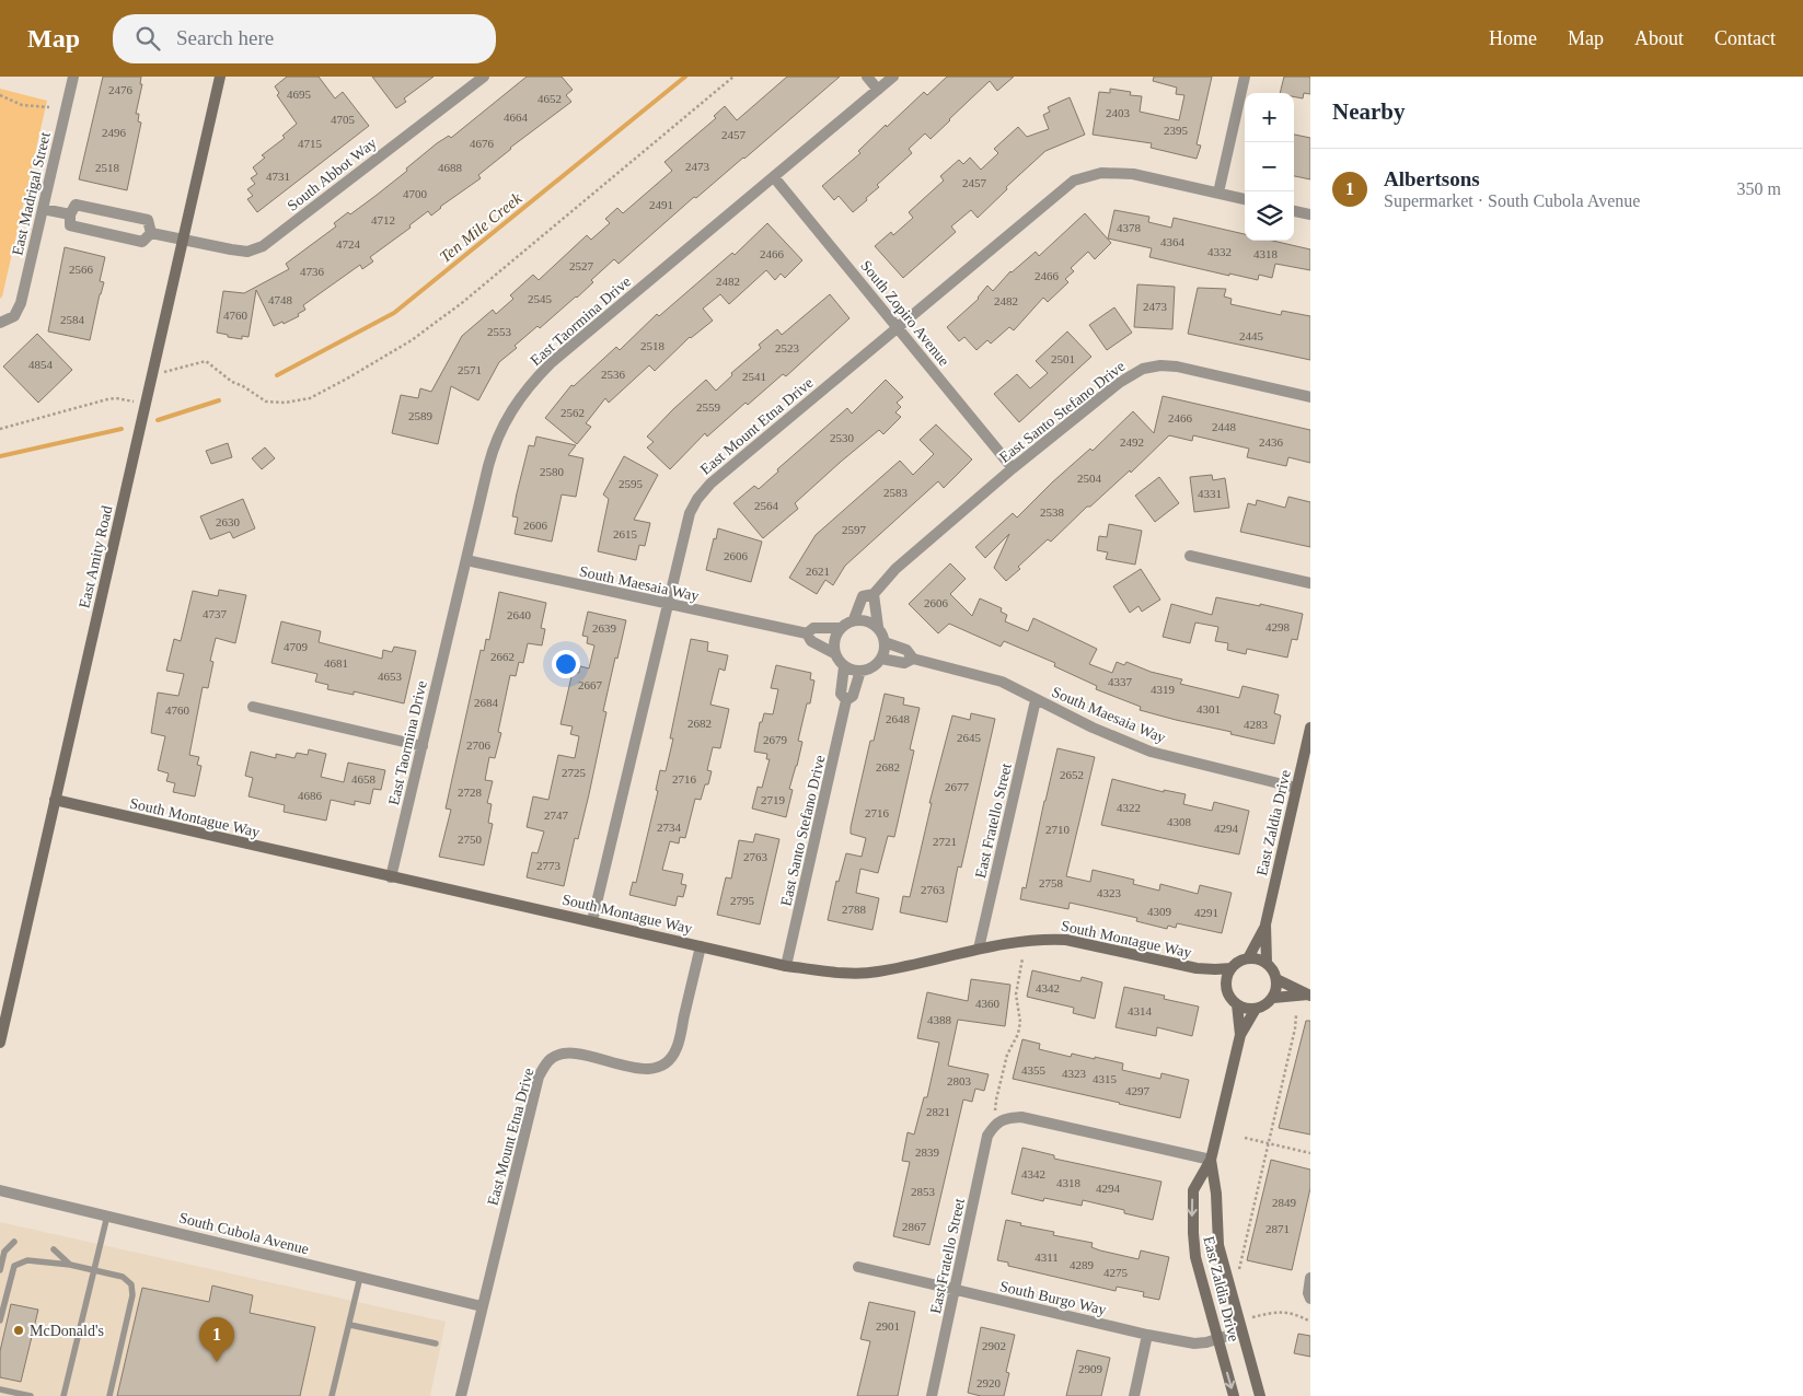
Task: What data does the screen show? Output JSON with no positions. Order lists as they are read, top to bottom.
{
  "streets": {
    "street": [
      "South Abbot Way",
      "East Madrigal Street",
      "South Zopiro Avenue",
      "East Taormina Drive",
      "East Santo Stefano Drive",
      "East Mount Etna Drive",
      "East Amity Road",
      "South Maesaia Way",
      "South Montague Way",
      "East Fratello Street",
      "East Zaldia Drive",
      "South Cubola Avenue",
      "South Burgo Way"
    ]
  },
  "crossings": [
    ["South Abbot Way", "East Amity Road"],
    ["South Zopiro Avenue", "East Taormina Drive"],
    ["South Zopiro Avenue", "East Santo Stefano Drive"],
    ["South Zopiro Avenue", "East Mount Etna Drive"],
    ["East Taormina Drive", "South Maesaia Way"],
    ["East Taormina Drive", "South Montague Way"],
    ["East Santo Stefano Drive", "South Maesaia Way"],
    ["East Santo Stefano Drive", "South Montague Way"],
    ["East Mount Etna Drive", "South Maesaia Way"],
    ["East Mount Etna Drive", "South Montague Way"],
    ["East Mount Etna Drive", "South Cubola Avenue"],
    ["East Amity Road", "South Montague Way"],
    ["South Maesaia Way", "East Fratello Street"],
    ["South Maesaia Way", "East Zaldia Drive"],
    ["South Montague Way", "East Fratello Street"],
    ["South Montague Way", "East Zaldia Drive"],
    ["East Fratello Street", "South Burgo Way"],
    ["East Zaldia Drive", "South Burgo Way"]
  ],
  "water": ["Ten Mile Creek"],
  "places": ["McDonald's"],
  "house_numbers": [
    "2476",
    "4695",
    "4652",
    "2403",
    "4664",
    "4705",
    "2395",
    "2496",
    "2457",
    "4715",
    "4676",
    "2473",
    "2518",
    "4688",
    "4731",
    "2457",
    "4700",
    "2491",
    "4712",
    "4378",
    "4364",
    "4724",
    "4332",
    "2466",
    "4318",
    "2527",
    "2566",
    "4736",
    "2466",
    "2482",
    "2545",
    "4748",
    "2482",
    "2473",
    "4760",
    "2584",
    "2553",
    "2445",
    "2518",
    "2523",
    "2501",
    "4854",
    "2571",
    "2536",
    "2541",
    "2559",
    "2562",
    "2589",
    "2466",
    "2448",
    "2530",
    "2492",
    "2436",
    "2580",
    "2504",
    "2595",
    "2583",
    "4331",
    "2564",
    "2538",
    "2630",
    "2606",
    "2597",
    "2615",
    "2606",
    "2621",
    "2606",
    "4737",
    "2640",
    "4298",
    "2639",
    "4709",
    "2662",
    "4681",
    "4653",
    "4337",
    "2667",
    "4319",
    "2684",
    "4301",
    "4760",
    "2648",
    "2682",
    "4283",
    "2645",
    "2679",
    "2706",
    "2682",
    "2725",
    "2652",
    "4658",
    "2716",
    "2677",
    "2728",
    "4686",
    "2719",
    "4322",
    "2716",
    "2747",
    "4308",
    "2734",
    "4294",
    "2710",
    "2750",
    "2721",
    "2763",
    "2773",
    "2758",
    "2763",
    "4323",
    "2795",
    "2788",
    "4309",
    "4291",
    "4342",
    "4360",
    "4314",
    "4388",
    "4355",
    "4323",
    "4315",
    "2803",
    "4297",
    "2821",
    "2839",
    "4342",
    "4318",
    "4294",
    "2853",
    "2849",
    "2867",
    "2871",
    "4311",
    "4289",
    "4275",
    "2901",
    "2902",
    "2909",
    "2920"
  ],
  "page": {
    "header": "Map",
    "search": "Search here",
    "nav": [
      "Home",
      "Map",
      "About",
      "Contact"
    ],
    "heading": "Nearby",
    "map_buttons": ["+", "−"],
    "list": [
      {
        "mark": "1",
        "name": "Albertsons",
        "note": "Supermarket · South Cubola Avenue",
        "value": "350 m"
      }
    ],
    "pins": "1"
  }
}
